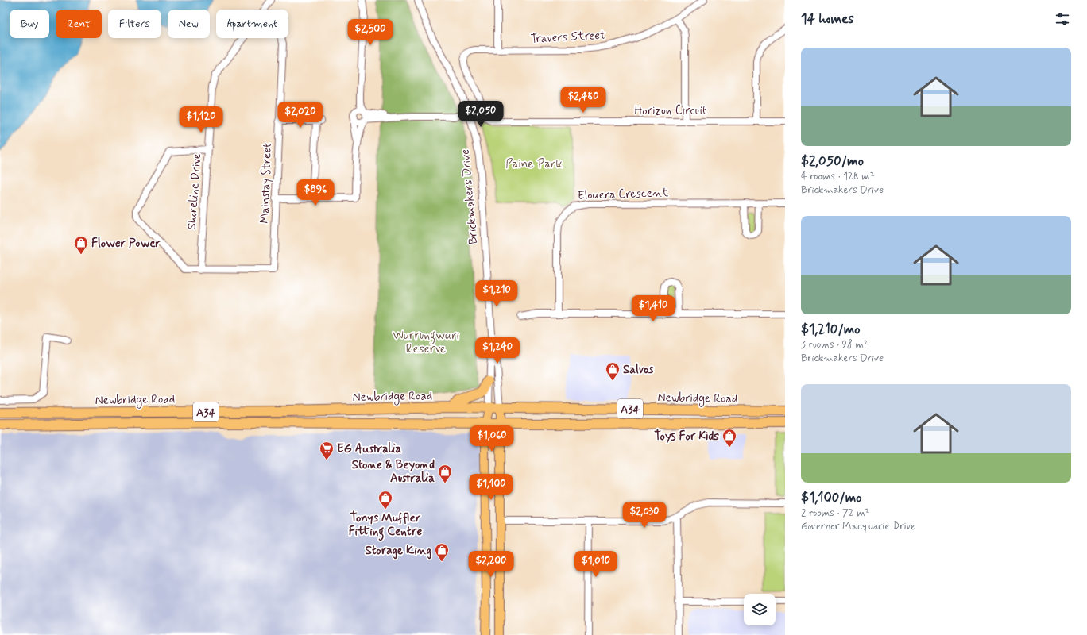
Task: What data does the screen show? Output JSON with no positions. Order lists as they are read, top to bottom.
{
  "streets": {
    "highway": ["Newbridge Road", "A34"],
    "main road": ["Brickmakers Drive"],
    "street": [
      "Travers Street",
      "Horizon Circuit",
      "Mainstay Street",
      "Shoreline Drive",
      "Elouera Crescent"
    ]
  },
  "crossings": [
    ["Travers Street", "Horizon Circuit"],
    ["Mainstay Street", "Shoreline Drive"],
    ["Brickmakers Drive", "Newbridge Road"]
  ],
  "parks": ["Paine Park", "Wurrungwuri Reserve"],
  "places": {
    "shop": [
      "Flower Power",
      "Salvos",
      "Toys For Kids",
      "Stone & Beyond Australia",
      "Tonys Muffler Fitting Centre",
      "Storage King"
    ],
    "supermarket": ["EG Australia"]
  },
  "page": {
    "heading": "14 homes",
    "chip": [
      "Buy",
      "Rent",
      "Filters",
      "New",
      "Apartment"
    ],
    "price": [
      "$2,500",
      "$2,480",
      "$2,050",
      "$2,020",
      "$1,120",
      "$896",
      "$1,210",
      "$1,410",
      "$1,240",
      "$1,060",
      "$1,100",
      "$2,030",
      "$2,200",
      "$1,010"
    ],
    "list": [
      {
        "name": "$2,050/mo",
        "note": "4 rooms · 128 m² · Brickmakers Drive"
      },
      {
        "name": "$1,210/mo",
        "note": "3 rooms · 98 m² · Brickmakers Drive"
      },
      {
        "name": "$1,100/mo",
        "note": "2 rooms · 72 m² · Governor Macquarie Drive"
      }
    ]
  }
}
